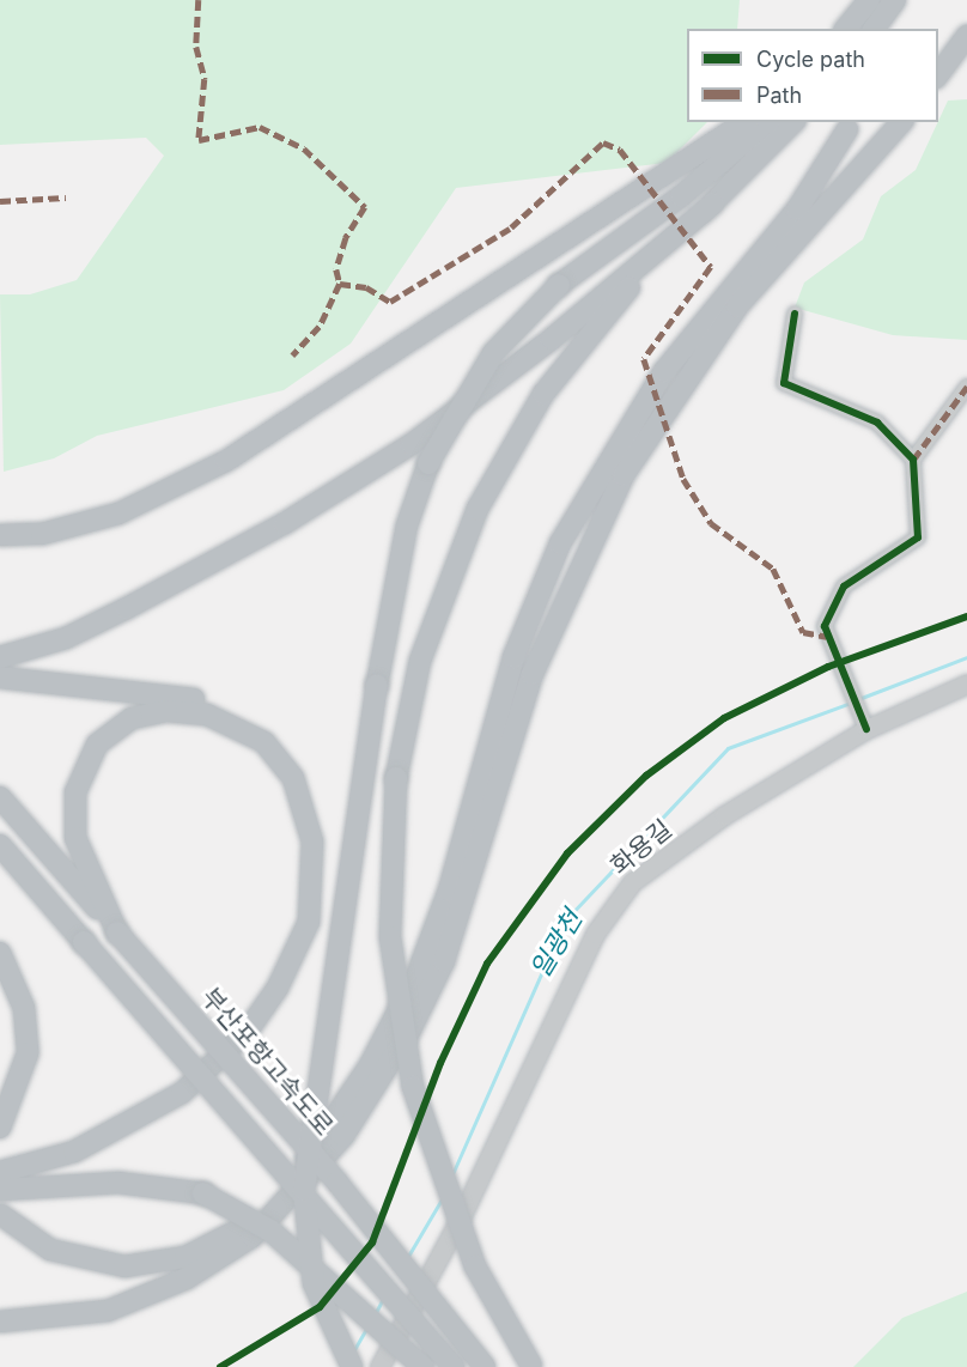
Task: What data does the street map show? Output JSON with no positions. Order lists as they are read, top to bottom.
{
  "streets": {
    "highway": ["부산포항고속도로"],
    "main road": ["화용길"]
  },
  "water": ["일광천"],
  "legend": ["Cycle path", "Path"]
}
